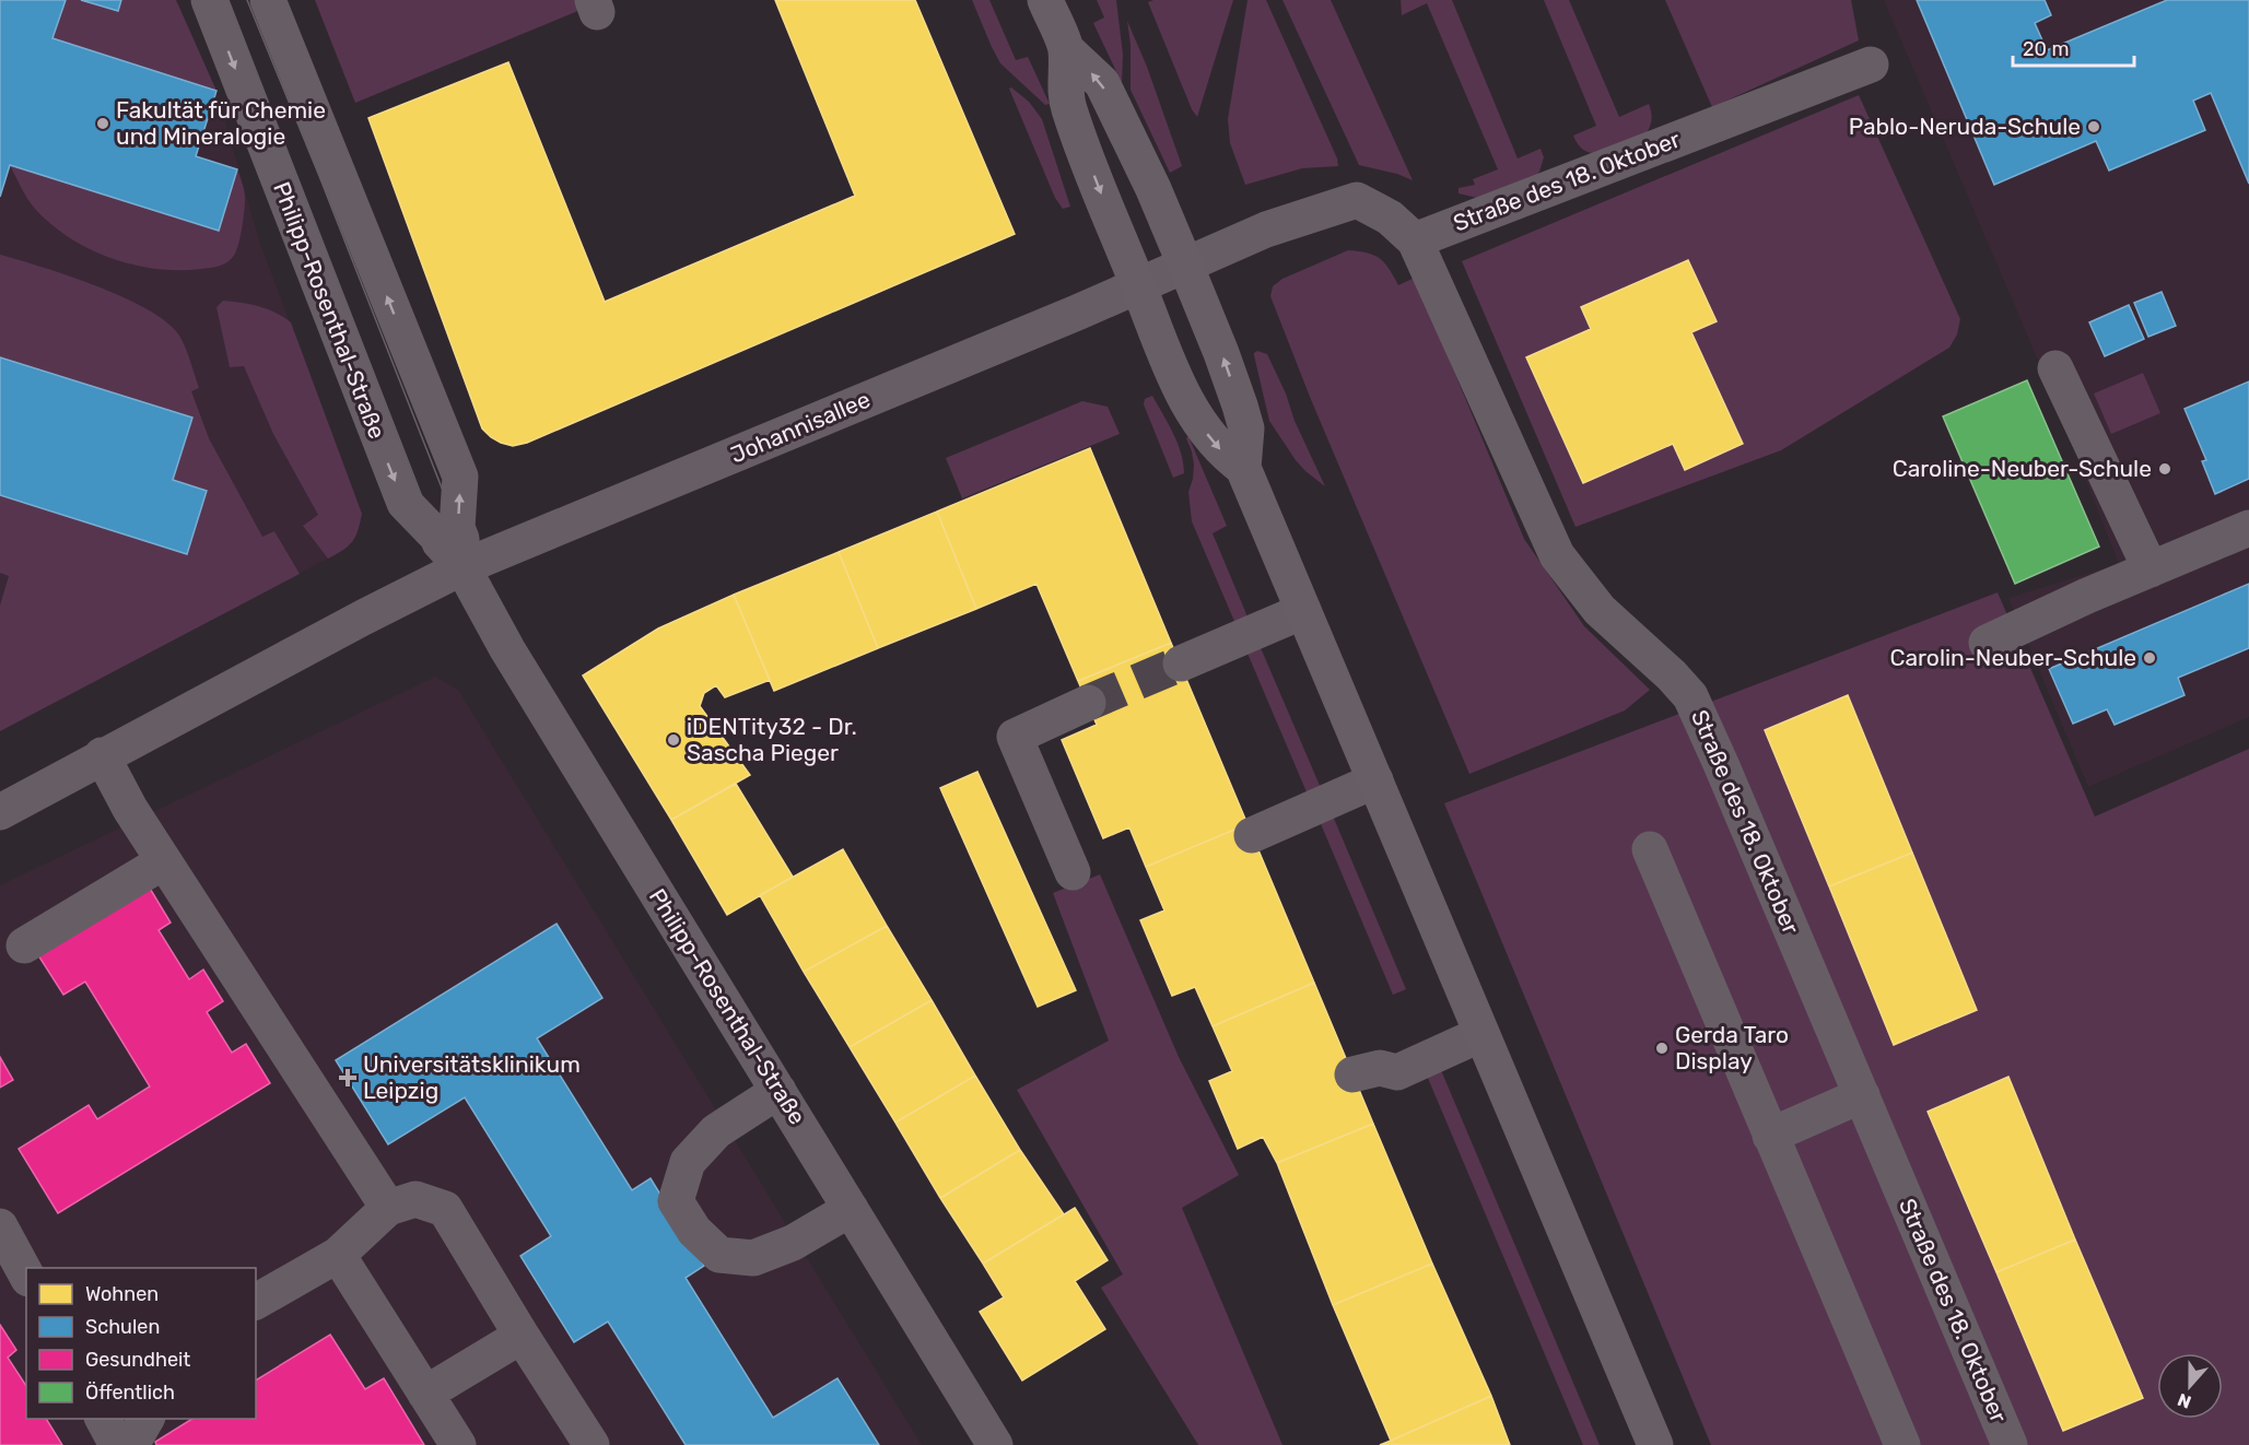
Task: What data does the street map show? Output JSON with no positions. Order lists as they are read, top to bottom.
{
  "streets": {
    "street": ["Straße des 18. Oktober", "Philipp-Rosenthal-Straße", "Johannisallee"]
  },
  "crossings": [
    ["Straße des 18. Oktober", "Johannisallee"],
    ["Philipp-Rosenthal-Straße", "Johannisallee"]
  ],
  "places": {
    "other": [
      "Fakultät für Chemie und Mineralogie",
      "Pablo-Neruda-Schule",
      "Caroline-Neuber-Schule",
      "Carolin-Neuber-Schule",
      "iDENTity32 - Dr. Sascha Pieger",
      "Gerda Taro Display"
    ],
    "health": ["Universitätsklinikum Leipzig"]
  },
  "legend": [
    "Wohnen",
    "Schulen",
    "Gesundheit",
    "Öffentlich"
  ],
  "scale_bar": "20 m",
  "north": "bottom"
}
